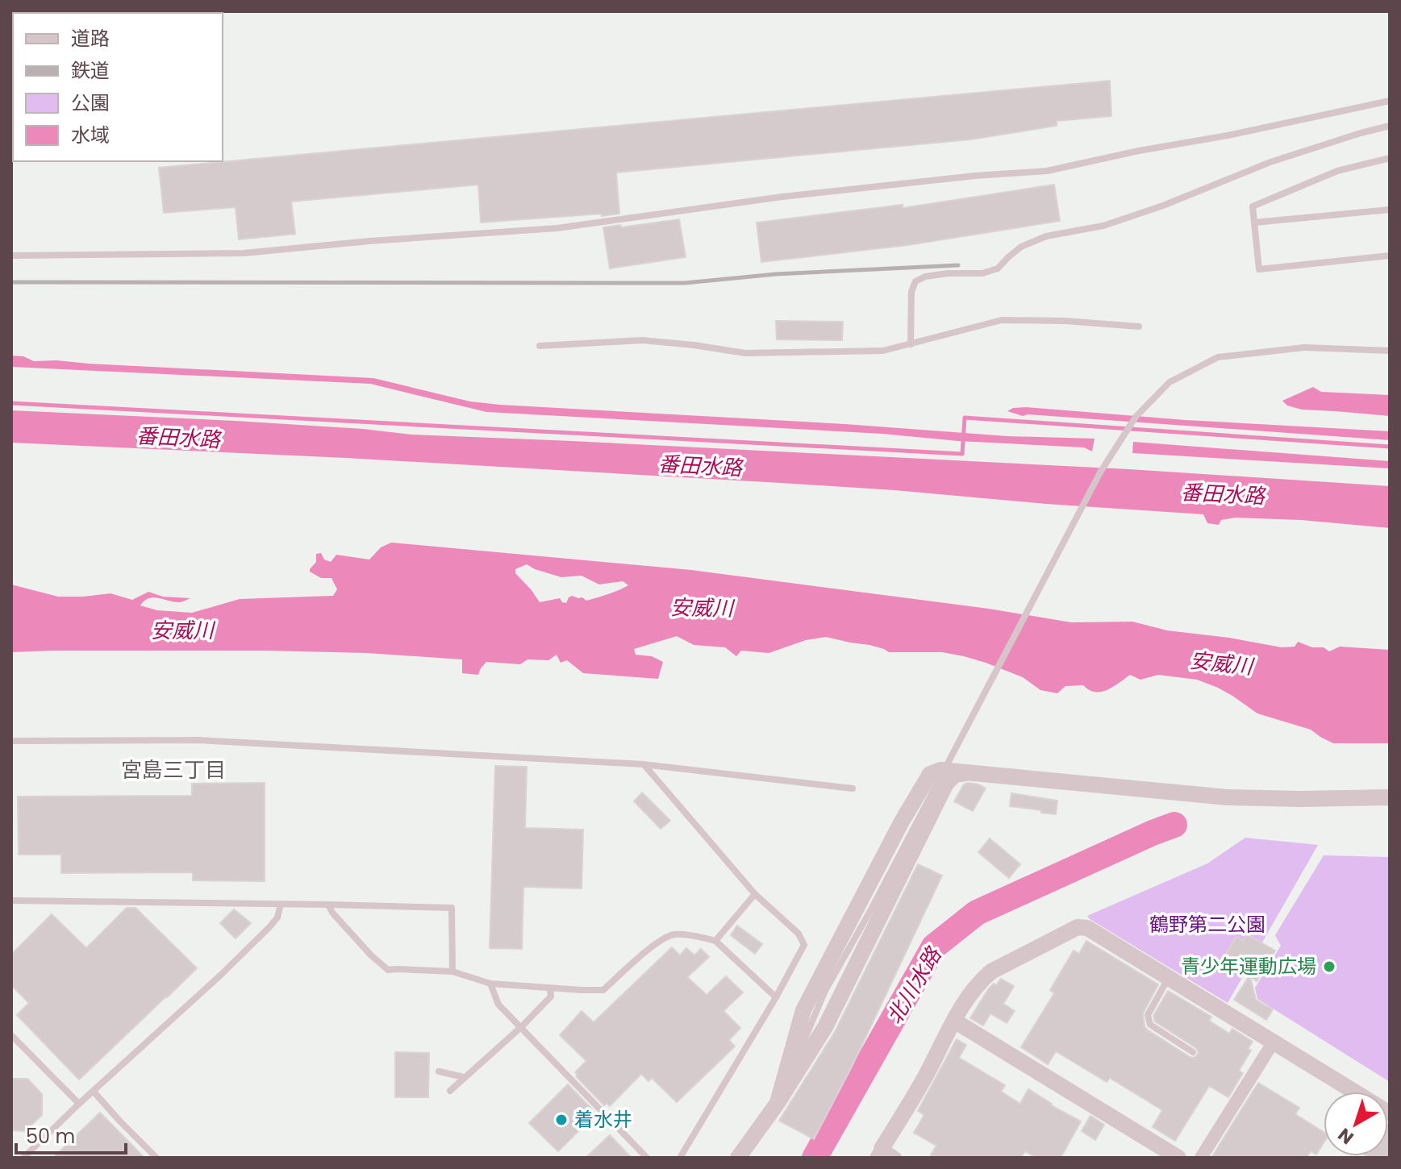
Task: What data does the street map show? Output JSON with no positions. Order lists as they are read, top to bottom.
{
  "districts": ["宮島三丁目"],
  "water": ["番田水路", "安威川", "北川水路"],
  "parks": ["鶴野第二公園"],
  "places": ["青少年運動広場", "着水井"],
  "legend": [
    "道路",
    "鉄道",
    "公園",
    "水域"
  ],
  "scale_bar": "50 m",
  "north": "bottom left"
}
